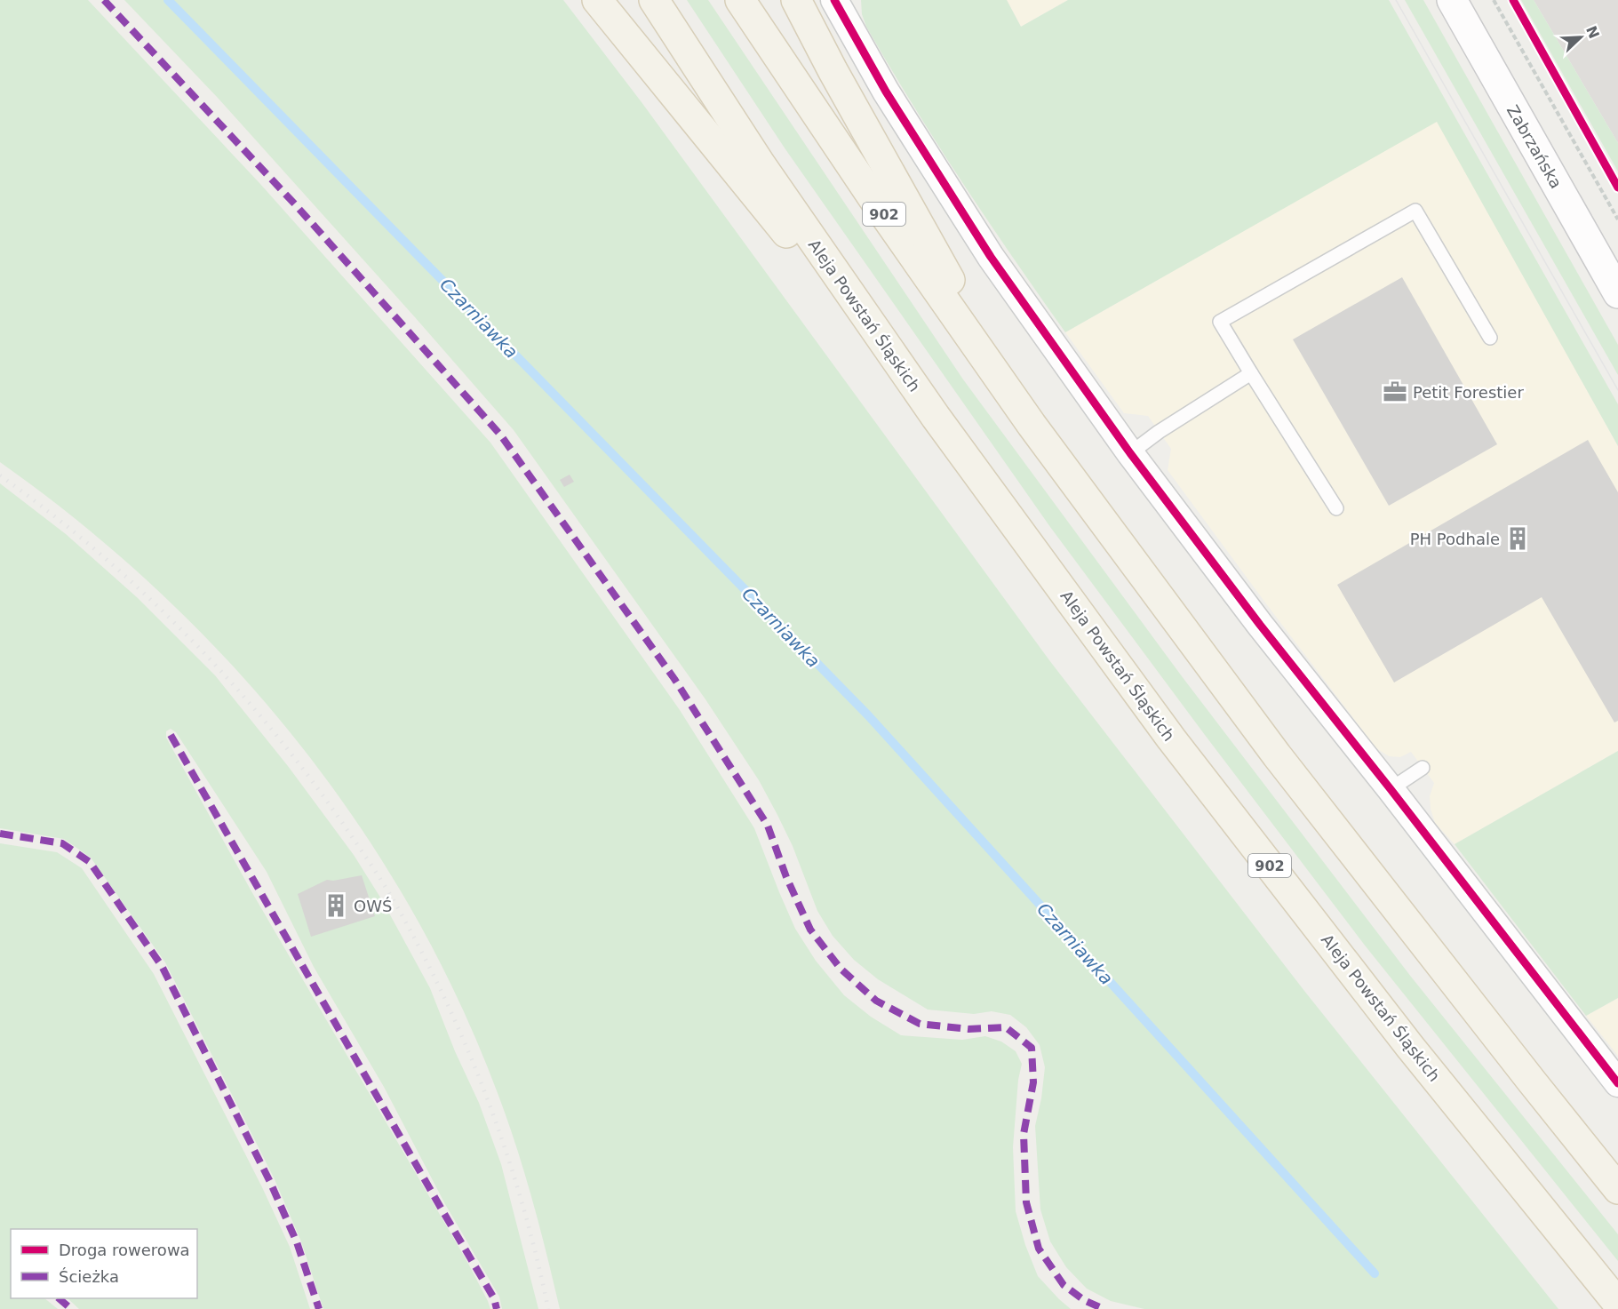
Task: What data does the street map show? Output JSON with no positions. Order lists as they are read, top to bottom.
{
  "streets": {
    "main road": ["Zabrzańska", "902", "Aleja Powstań Śląskich"]
  },
  "water": ["Czarniawka"],
  "places": {
    "office": ["Petit Forestier"],
    "building": ["PH Podhale", "OWŚ"]
  },
  "legend": ["Droga rowerowa", "Ścieżka"],
  "north": "top right"
}
